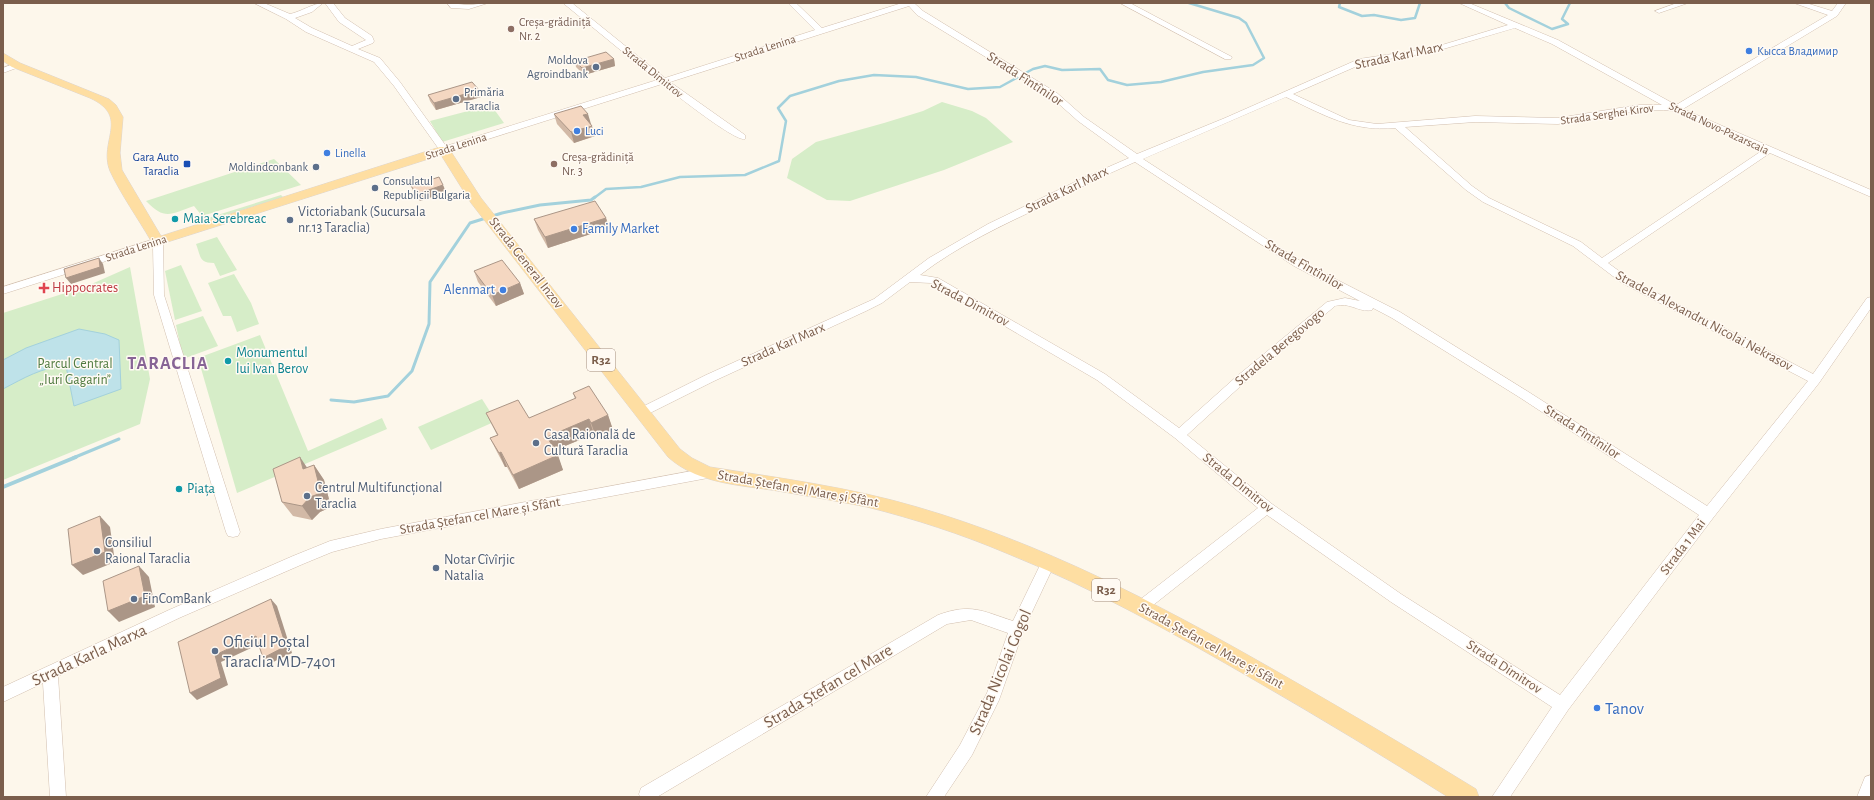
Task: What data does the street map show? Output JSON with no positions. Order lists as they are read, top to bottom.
{
  "streets": {
    "main road": [
      "Strada Lenina",
      "Strada General Inzov",
      "R32",
      "Strada Ștefan cel Mare și Sfânt"
    ],
    "street": [
      "Strada Karl Marx",
      "Strada Dimitrov",
      "Strada Fîntînilor",
      "Strada Serghei Kirov",
      "Strada Novo-Pazarscaia",
      "Stradela Alexandru Nicolai Nekrasov",
      "Stradela Beregovogo",
      "Strada 1 Mai",
      "Strada Karla Marxa",
      "Strada Nicolai Gogol",
      "Strada Ștefan cel Mare"
    ]
  },
  "crossings": [
    ["Strada Lenina", "Strada Dimitrov"],
    ["Strada Lenina", "Strada Fîntînilor"],
    ["Strada Lenina", "Strada General Inzov"],
    ["Strada Karl Marx", "Strada Dimitrov"],
    ["Strada Karl Marx", "Strada Fîntînilor"],
    ["Strada Karl Marx", "Strada Serghei Kirov"],
    ["Strada Karl Marx", "Strada Novo-Pazarscaia"],
    ["Strada Karl Marx", "Strada General Inzov"],
    ["Strada Dimitrov", "Stradela Beregovogo"],
    ["Strada Dimitrov", "Strada 1 Mai"],
    ["Strada Fîntînilor", "Stradela Beregovogo"],
    ["Strada Fîntînilor", "Strada 1 Mai"],
    ["Strada Serghei Kirov", "Strada Novo-Pazarscaia"],
    ["Strada Serghei Kirov", "Stradela Alexandru Nicolai Nekrasov"],
    ["Strada General Inzov", "Strada Ștefan cel Mare și Sfânt"],
    ["Stradela Alexandru Nicolai Nekrasov", "Strada 1 Mai"],
    ["Strada Ștefan cel Mare și Sfânt", "Strada Karla Marxa"],
    ["Strada Ștefan cel Mare și Sfânt", "Strada Nicolai Gogol"],
    ["Strada Nicolai Gogol", "Strada Ștefan cel Mare"]
  ],
  "districts": ["TARACLIA"],
  "parks": ["Parcul Central „Iuri Gagarin”"],
  "places": {
    "other": [
      "Creșa-grădiniță Nr. 2",
      "Кысса Владимир",
      "Moldova Agroindbank",
      "Primăria Taraclia",
      "Luci",
      "Linella",
      "Creșa-grădiniță Nr. 3",
      "Moldindconbank",
      "Consulatul Republicii Bulgaria",
      "Maia Serebreac",
      "Victoriabank (Sucursala nr.13 Taraclia)",
      "Family Market",
      "Alenmart",
      "Monumentul lui Ivan Berov",
      "Casa Raională de Cultură Taraclia",
      "Piața",
      "Centrul Multifuncțional Taraclia",
      "Consiliul Raional Taraclia",
      "Notar Cîvîrjic Natalia",
      "FinComBank",
      "Oficiul Poștal Taraclia MD-7401",
      "Tanov"
    ],
    "transit": ["Gara Auto Taraclia"],
    "health": ["Hippocrates"]
  }
}
